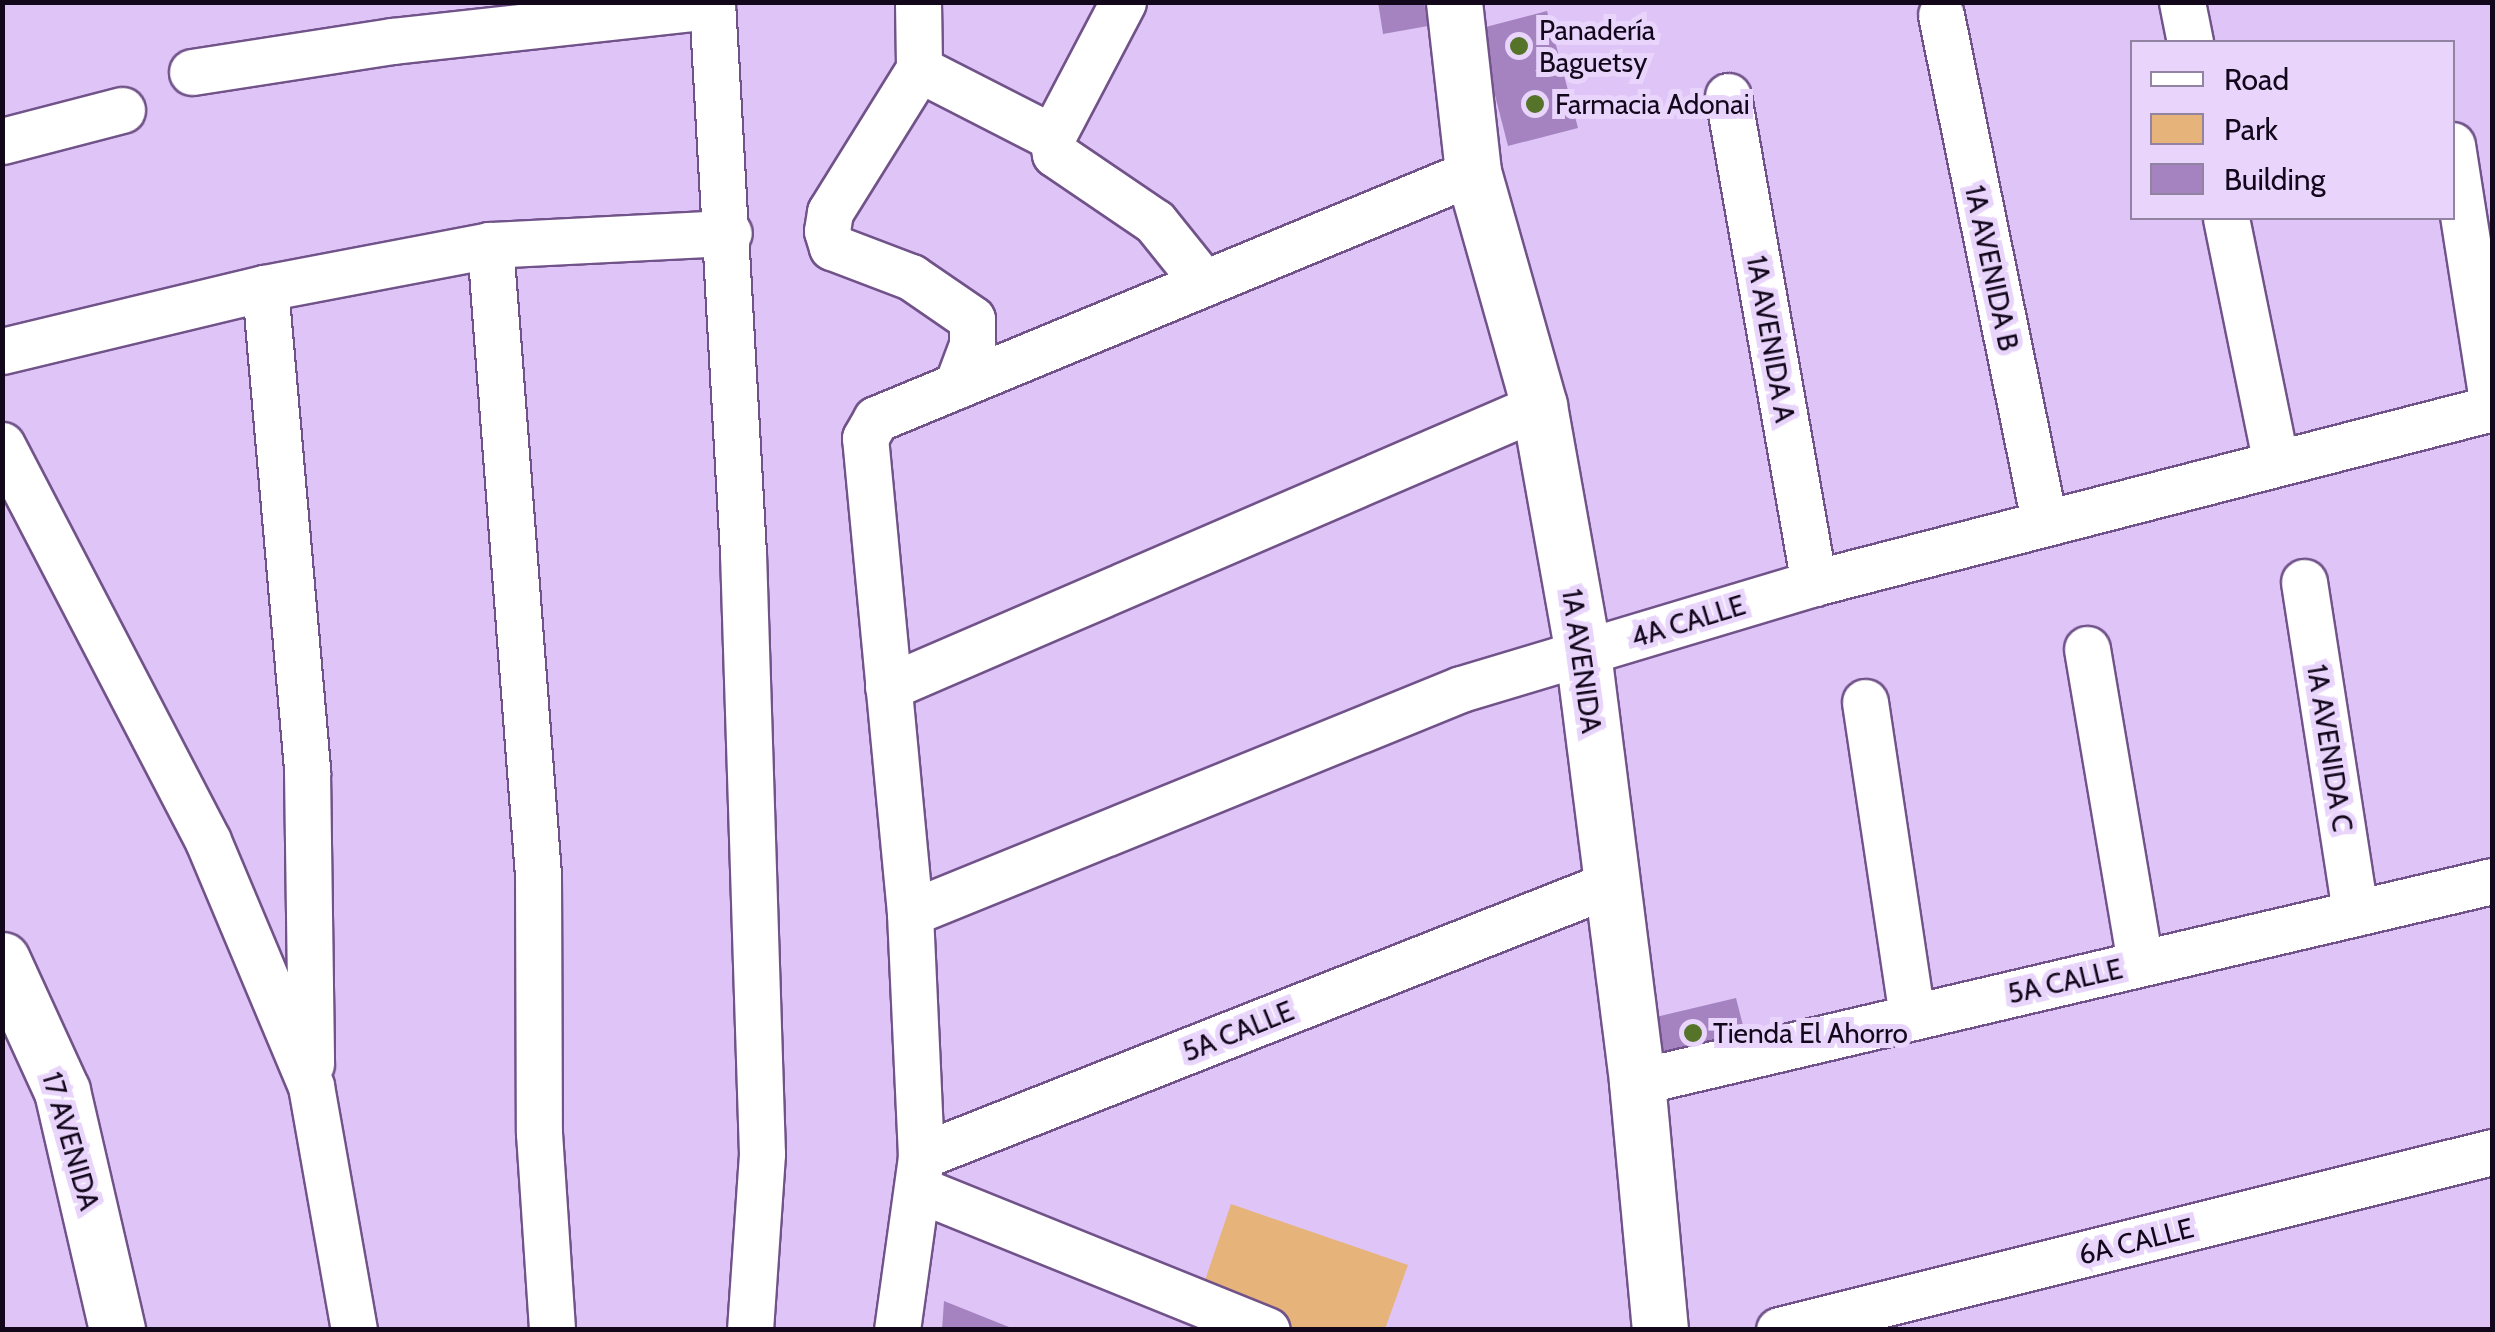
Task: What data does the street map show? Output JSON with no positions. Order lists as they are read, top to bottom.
{
  "streets": {
    "street": [
      "1A AVENIDA B",
      "1A AVENIDA A",
      "4A CALLE",
      "1A AVENIDA",
      "1A AVENIDA C",
      "5A CALLE",
      "17 AVENIDA",
      "6A CALLE"
    ]
  },
  "crossings": [
    ["1A AVENIDA B", "4A CALLE"],
    ["1A AVENIDA A", "4A CALLE"],
    ["4A CALLE", "1A AVENIDA"],
    ["1A AVENIDA", "5A CALLE"],
    ["1A AVENIDA C", "5A CALLE"]
  ],
  "places": ["Panadería Baguetsy", "Farmacia Adonai", "Tienda El Ahorro"],
  "legend": ["Road", "Park", "Building"]
}
